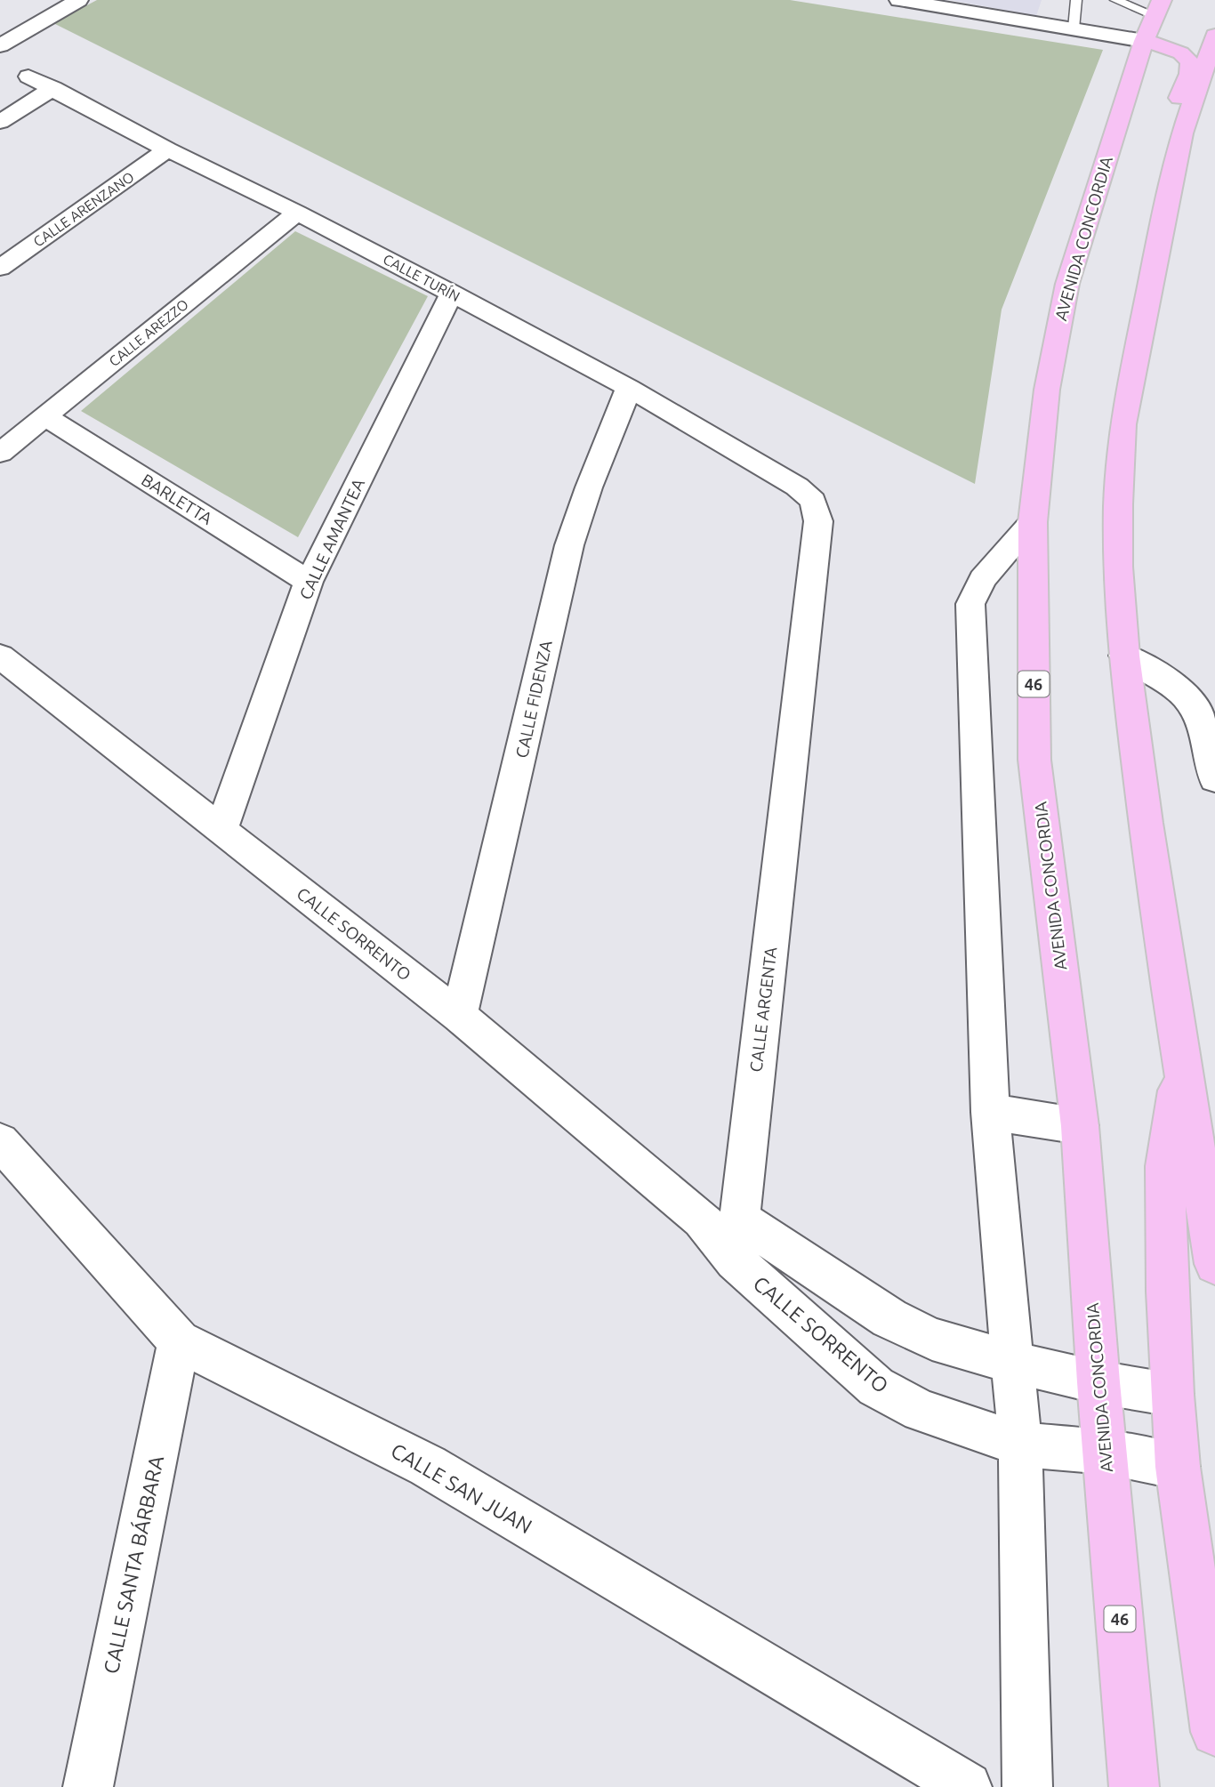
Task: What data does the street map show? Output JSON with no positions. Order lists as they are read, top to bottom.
{
  "streets": {
    "main road": ["AVENIDA CONCORDIA", "46"],
    "street": [
      "CALLE ARENZANO",
      "CALLE TURÍN",
      "CALLE AREZZO",
      "BARLETTA",
      "CALLE AMANTEA",
      "CALLE FIDENZA",
      "CALLE SORRENTO",
      "CALLE ARGENTA",
      "CALLE SAN JUAN",
      "CALLE SANTA BÁRBARA"
    ]
  },
  "crossings": [
    ["CALLE ARENZANO", "CALLE TURÍN"],
    ["AVENIDA CONCORDIA", "CALLE SORRENTO"],
    ["CALLE TURÍN", "CALLE AREZZO"],
    ["CALLE TURÍN", "CALLE AMANTEA"],
    ["CALLE TURÍN", "CALLE FIDENZA"],
    ["CALLE TURÍN", "CALLE ARGENTA"],
    ["CALLE AREZZO", "BARLETTA"],
    ["BARLETTA", "CALLE AMANTEA"],
    ["CALLE AMANTEA", "CALLE SORRENTO"],
    ["CALLE FIDENZA", "CALLE SORRENTO"],
    ["CALLE SORRENTO", "CALLE ARGENTA"],
    ["CALLE SAN JUAN", "CALLE SANTA BÁRBARA"]
  ]
}
